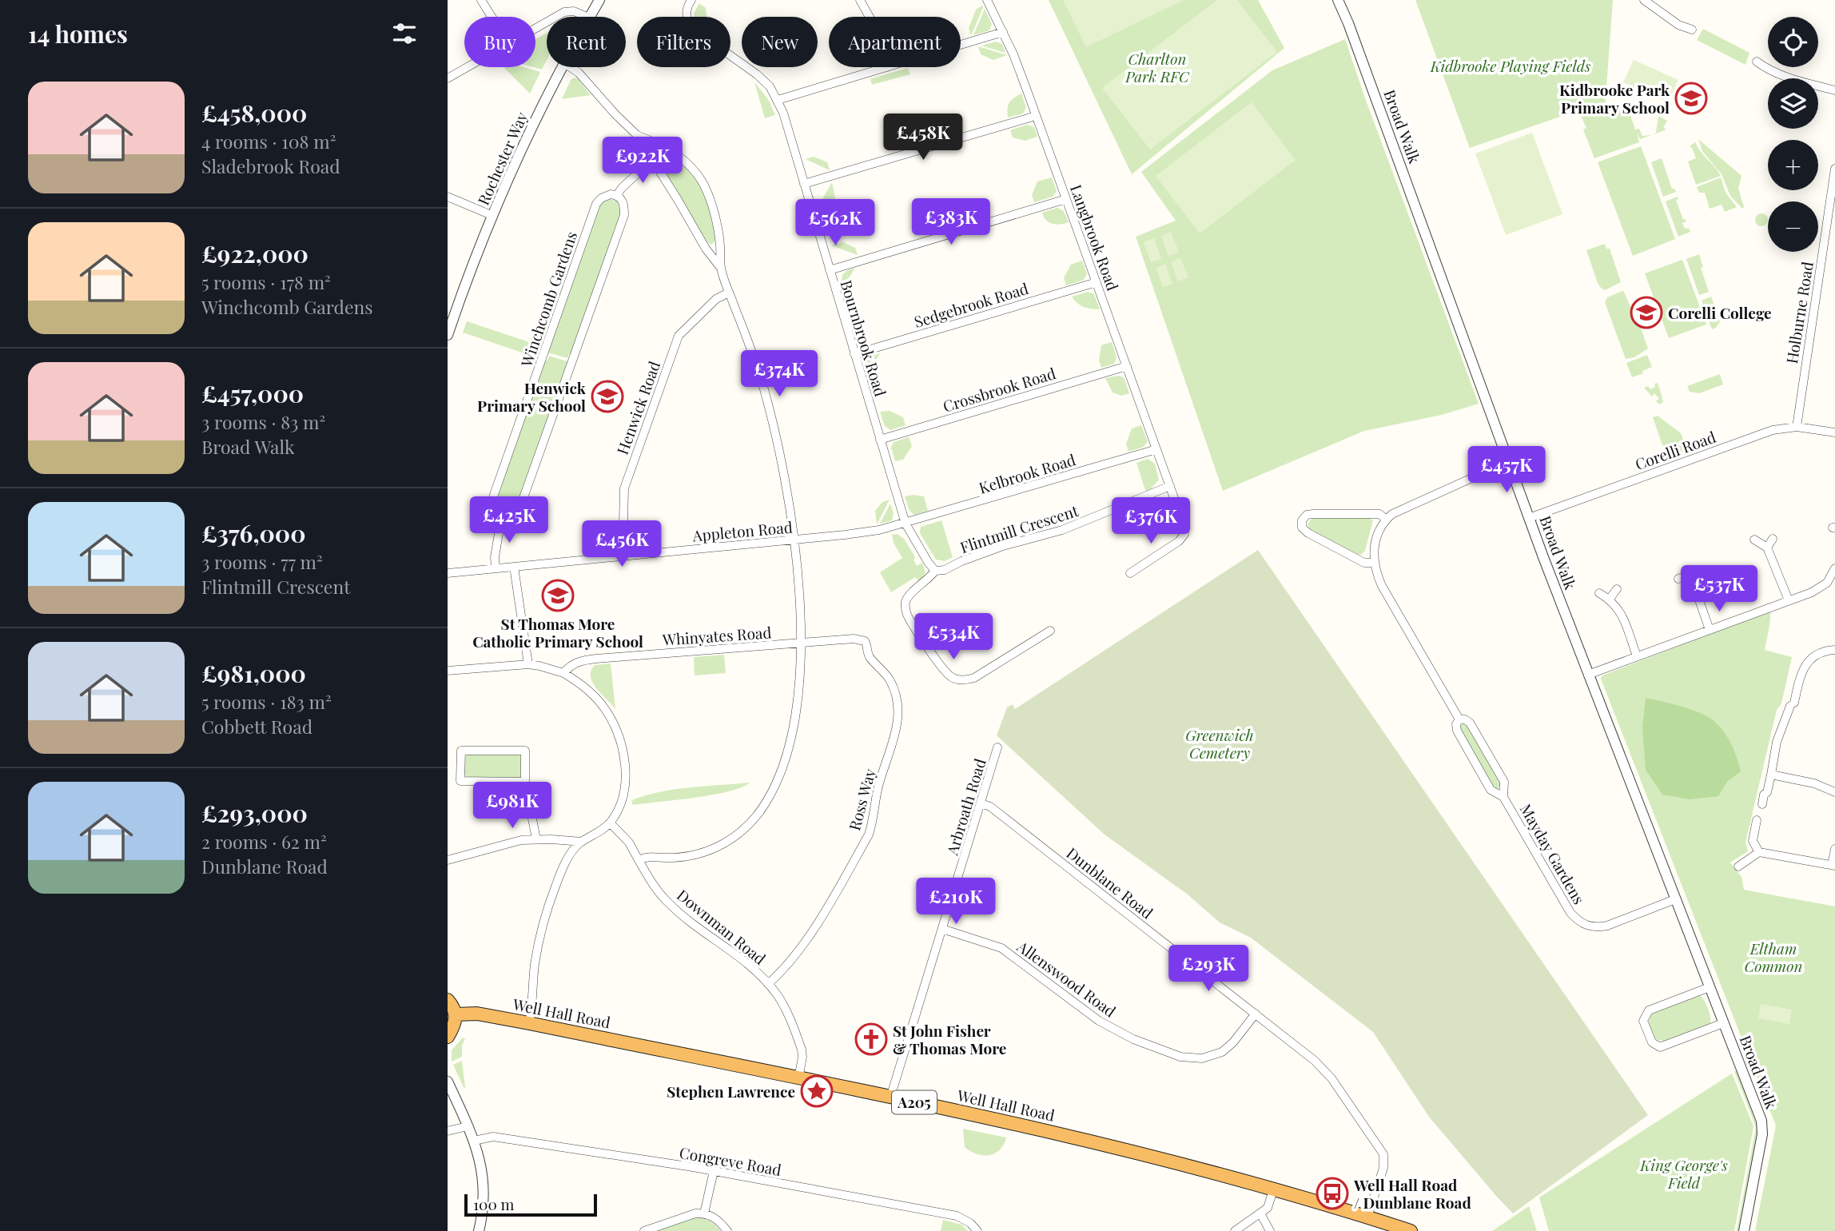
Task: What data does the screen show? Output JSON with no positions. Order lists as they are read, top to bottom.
{
  "streets": {
    "highway": ["Well Hall Road", "A205"],
    "street": [
      "Broad Walk",
      "Rochester Way",
      "Langbrook Road",
      "Winchcomb Gardens",
      "Sedgebrook Road",
      "Holburne Road",
      "Bournbrook Road",
      "Crossbrook Road",
      "Henwick Road",
      "Corelli Road",
      "Kelbrook Road",
      "Flintmill Crescent",
      "Appleton Road",
      "Whinyates Road",
      "Ross Way",
      "Arbroath Road",
      "Mayday Gardens",
      "Dunblane Road",
      "Downman Road",
      "Allenswood Road",
      "Congreve Road"
    ]
  },
  "crossings": [
    ["Broad Walk", "Corelli Road"],
    ["Broad Walk", "Mayday Gardens"],
    ["Langbrook Road", "Sedgebrook Road"],
    ["Langbrook Road", "Crossbrook Road"],
    ["Langbrook Road", "Kelbrook Road"],
    ["Langbrook Road", "Flintmill Crescent"],
    ["Winchcomb Gardens", "Appleton Road"],
    ["Sedgebrook Road", "Bournbrook Road"],
    ["Holburne Road", "Corelli Road"],
    ["Bournbrook Road", "Crossbrook Road"],
    ["Bournbrook Road", "Kelbrook Road"],
    ["Bournbrook Road", "Flintmill Crescent"],
    ["Bournbrook Road", "Appleton Road"],
    ["Henwick Road", "Appleton Road"],
    ["Kelbrook Road", "Appleton Road"],
    ["Whinyates Road", "Ross Way"],
    ["Ross Way", "Downman Road"],
    ["Arbroath Road", "Dunblane Road"],
    ["Arbroath Road", "Allenswood Road"],
    ["Arbroath Road", "Well Hall Road"],
    ["Dunblane Road", "Allenswood Road"],
    ["Dunblane Road", "Well Hall Road"],
    ["Downman Road", "Well Hall Road"]
  ],
  "parks": [
    "Charlton Park RFC",
    "Kidbrooke Playing Fields",
    "Greenwich Cemetery",
    "Eltham Common",
    "King George's Field"
  ],
  "places": {
    "school or university": [
      "Kidbrooke Park Primary School",
      "Corelli College",
      "Henwick Primary School",
      "St Thomas More Catholic Primary School"
    ],
    "church": ["St John Fisher & Thomas More"],
    "place": ["Stephen Lawrence"],
    "bus stop": ["Well Hall Road / Dunblane Road"]
  },
  "scale_bar": "100 m",
  "page": {
    "heading": "14 homes",
    "map_buttons": ["+", "−"],
    "chip": [
      "Buy",
      "Rent",
      "Filters",
      "New",
      "Apartment"
    ],
    "list": [
      {
        "name": "£458,000",
        "note": "4 rooms · 108 m² · Sladebrook Road"
      },
      {
        "name": "£922,000",
        "note": "5 rooms · 178 m² · Winchcomb Gardens"
      },
      {
        "name": "£457,000",
        "note": "3 rooms · 83 m² · Broad Walk"
      },
      {
        "name": "£376,000",
        "note": "3 rooms · 77 m² · Flintmill Crescent"
      },
      {
        "name": "£981,000",
        "note": "5 rooms · 183 m² · Cobbett Road"
      },
      {
        "name": "£293,000",
        "note": "2 rooms · 62 m² · Dunblane Road"
      }
    ],
    "price": [
      "£458K",
      "£922K",
      "£383K",
      "£562K",
      "£374K",
      "£457K",
      "£425K",
      "£376K",
      "£456K",
      "£537K",
      "£534K",
      "£981K",
      "£210K",
      "£293K"
    ],
    "scale": "100 m"
  }
}
